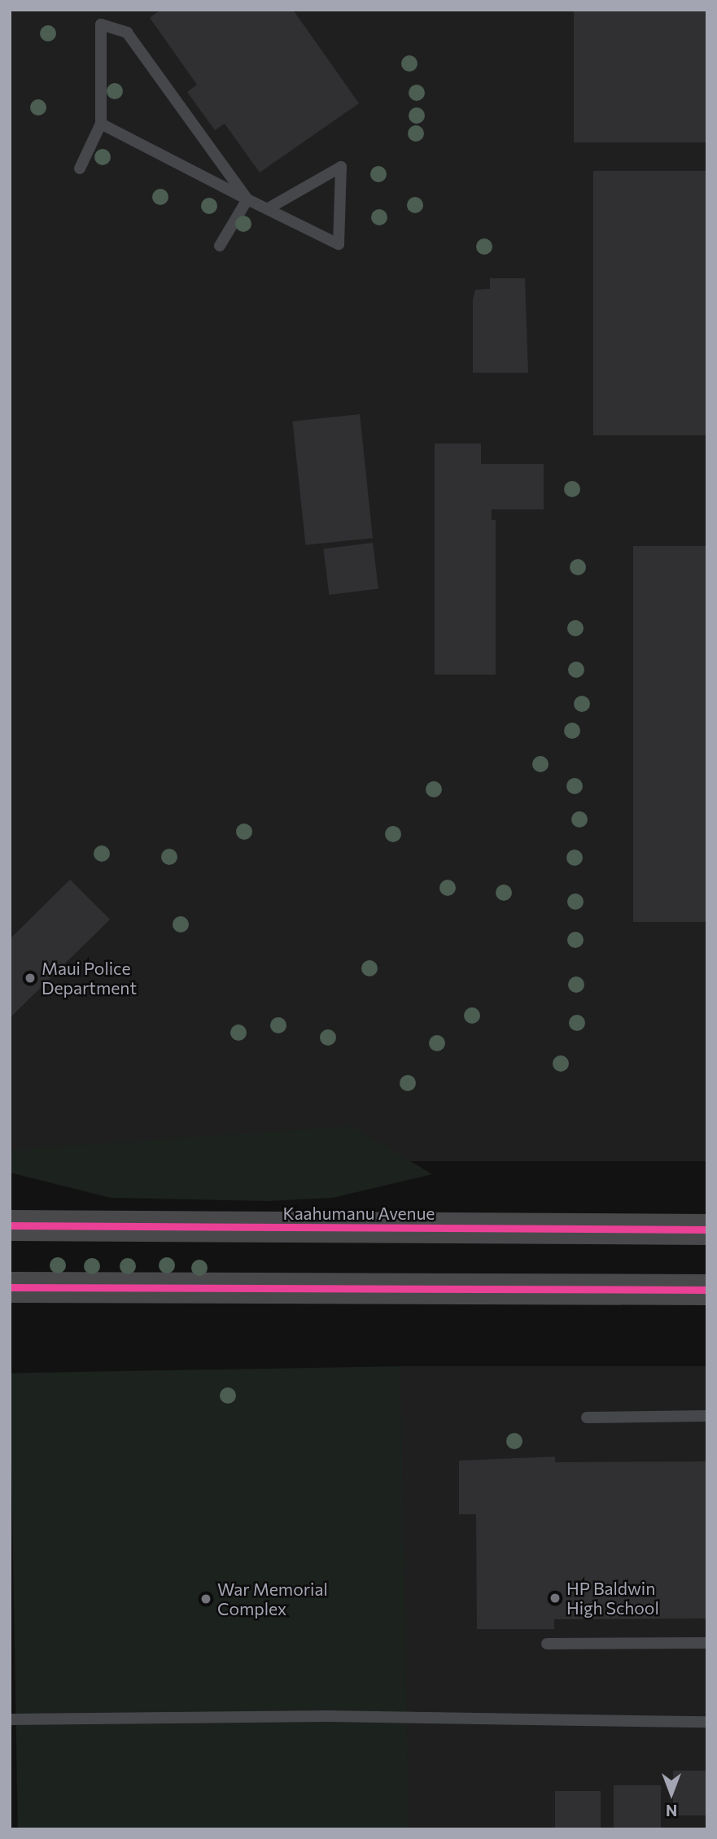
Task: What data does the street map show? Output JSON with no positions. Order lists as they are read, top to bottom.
{
  "streets": {
    "main road": ["Kaahumanu Avenue"]
  },
  "places": ["Maui Police Department", "HP Baldwin High School", "War Memorial Complex"],
  "north": "bottom"
}
